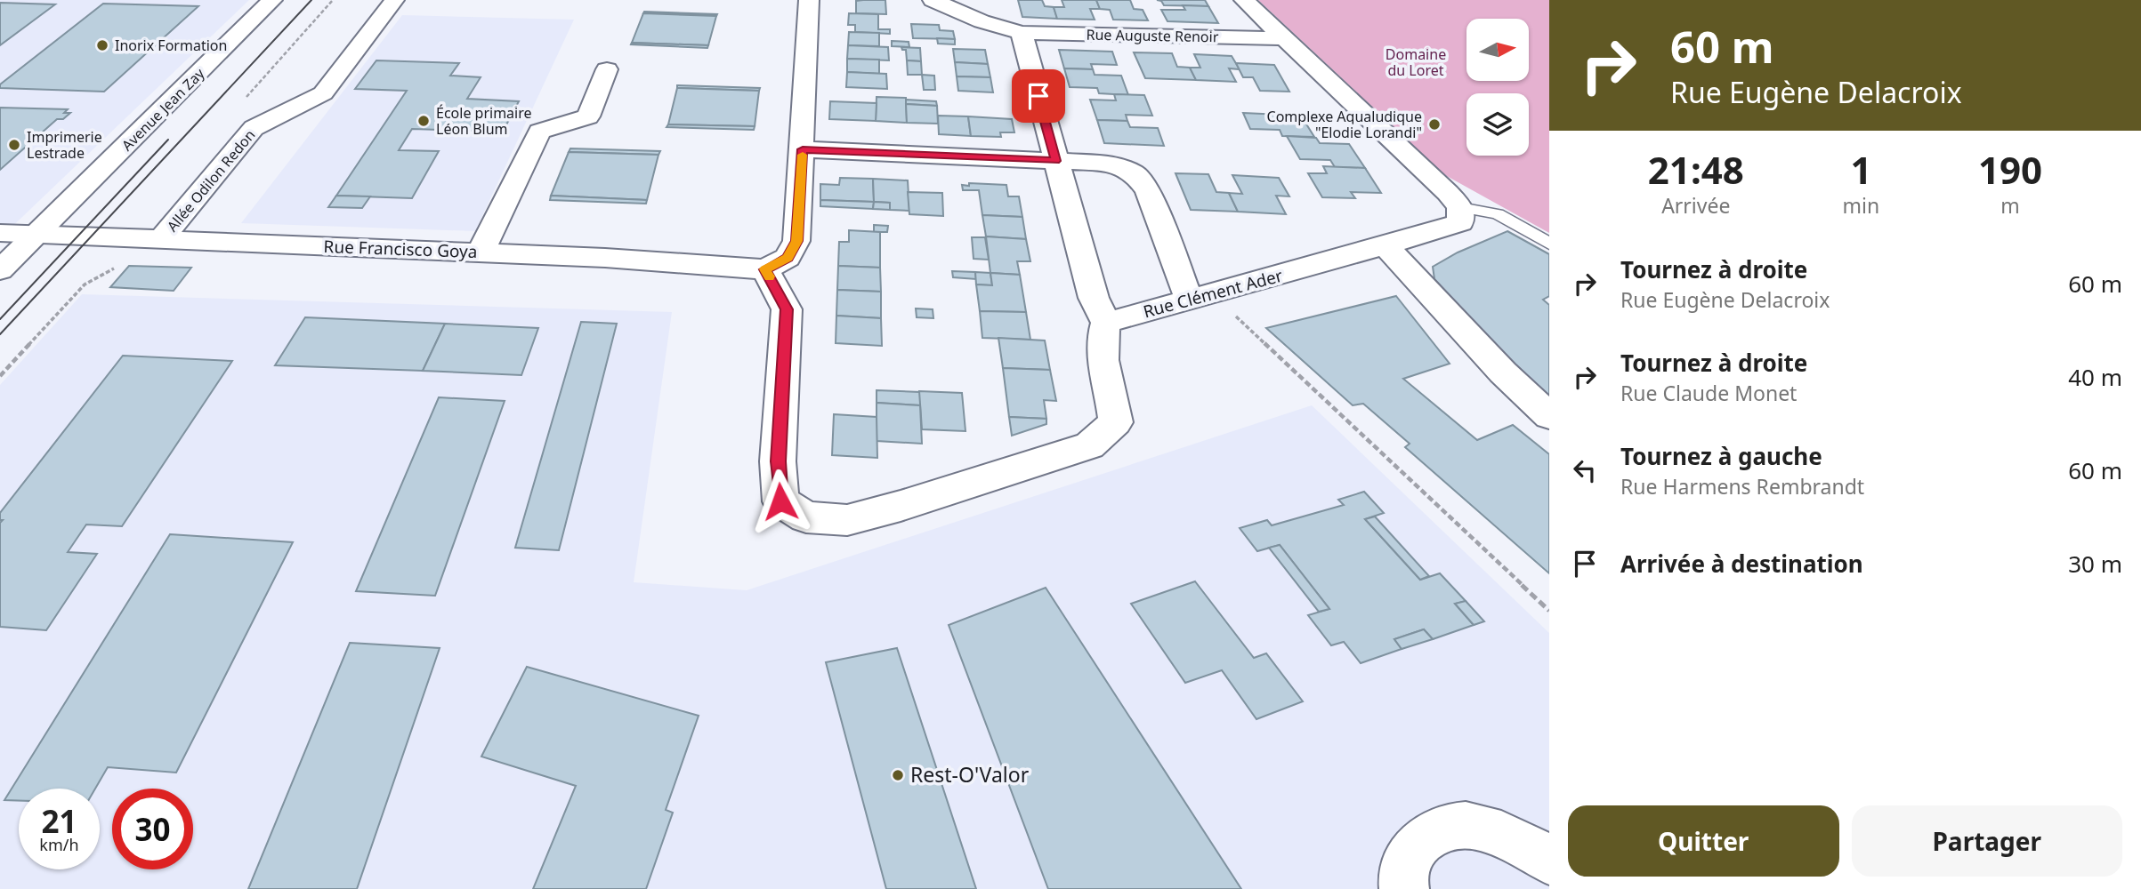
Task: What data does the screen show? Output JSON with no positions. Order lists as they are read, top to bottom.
{
  "streets": {
    "street": [
      "Rue Auguste Renoir",
      "Avenue Jean Zay",
      "Allée Odilon Redon",
      "Rue Francisco Goya",
      "Rue Clément Ader"
    ]
  },
  "crossings": [
    ["Avenue Jean Zay", "Rue Francisco Goya"],
    ["Allée Odilon Redon", "Rue Francisco Goya"]
  ],
  "parks": ["Domaine du Loret"],
  "places": [
    "Inorix Formation",
    "École primaire Léon Blum",
    "Complexe Aqualudique \"Elodie Lorandi\"",
    "Imprimerie Lestrade",
    "Rest-O'Valor"
  ],
  "north": "right",
  "page": {
    "turn": ["60 m", "Rue Eugène Delacroix"],
    "eta": [
      "21:48",
      "Arrivée",
      "1",
      "min",
      "190",
      "m"
    ],
    "list": [
      {
        "name": "Tournez à droite",
        "note": "Rue Eugène Delacroix",
        "value": "60 m"
      },
      {
        "name": "Tournez à droite",
        "note": "Rue Claude Monet",
        "value": "40 m"
      },
      {
        "name": "Tournez à gauche",
        "note": "Rue Harmens Rembrandt",
        "value": "60 m"
      },
      {
        "name": "Arrivée à destination",
        "value": "30 m"
      }
    ],
    "speed": "21 km/h",
    "limit": "30",
    "buttons": ["Quitter", "Partager"]
  }
}
